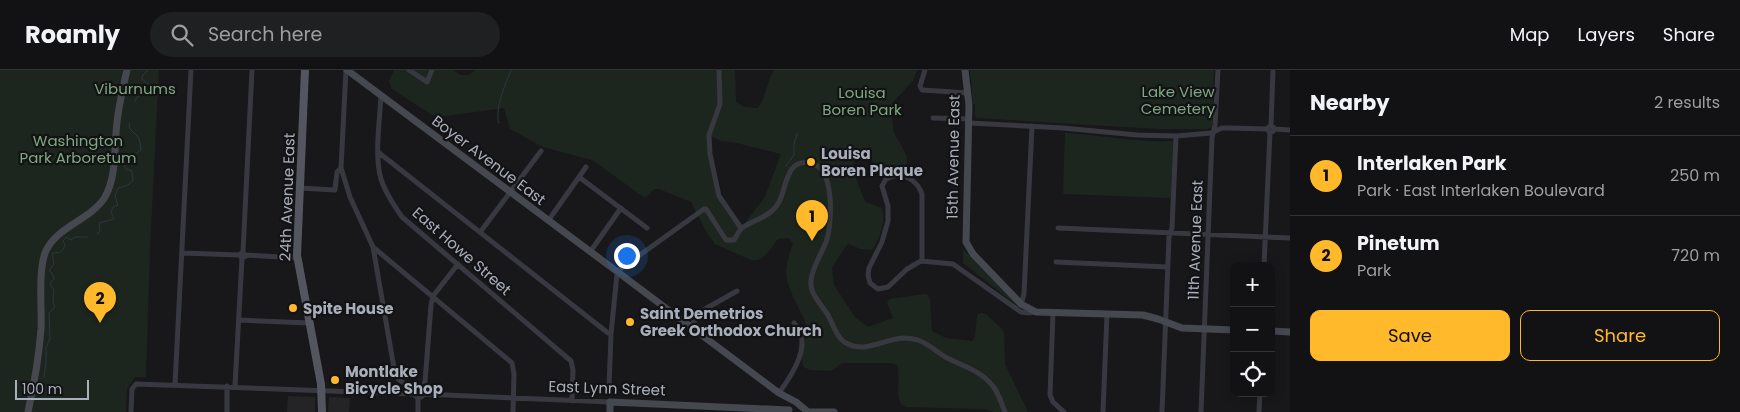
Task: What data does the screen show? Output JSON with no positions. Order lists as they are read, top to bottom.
{
  "streets": {
    "main road": ["24th Avenue East"],
    "street": [
      "15th Avenue East",
      "Boyer Avenue East",
      "11th Avenue East",
      "East Howe Street",
      "East Lynn Street"
    ]
  },
  "crossings": [
    ["Boyer Avenue East", "East Howe Street"],
    ["Boyer Avenue East", "East Lynn Street"],
    ["24th Avenue East", "East Lynn Street"],
    ["East Howe Street", "East Lynn Street"]
  ],
  "parks": [
    "Viburnums",
    "Lake View Cemetery",
    "Louisa Boren Park",
    "Washington Park Arboretum"
  ],
  "places": [
    "Louisa Boren Plaque",
    "Spite House",
    "Saint Demetrios Greek Orthodox Church",
    "Montlake Bicycle Shop"
  ],
  "scale_bar": "100 m",
  "page": {
    "header": "Roamly",
    "search": "Search here",
    "nav": ["Map", "Layers", "Share"],
    "heading": ["Nearby", "2 results"],
    "list": [
      {
        "mark": "1",
        "name": "Interlaken Park",
        "note": "Park · East Interlaken Boulevard",
        "value": "250 m"
      },
      {
        "mark": "2",
        "name": "Pinetum",
        "note": "Park",
        "value": "720 m"
      }
    ],
    "pins": ["1", "2"],
    "map_buttons": ["+", "−"],
    "buttons": ["Save", "Share"],
    "scale": "100 m"
  }
}
